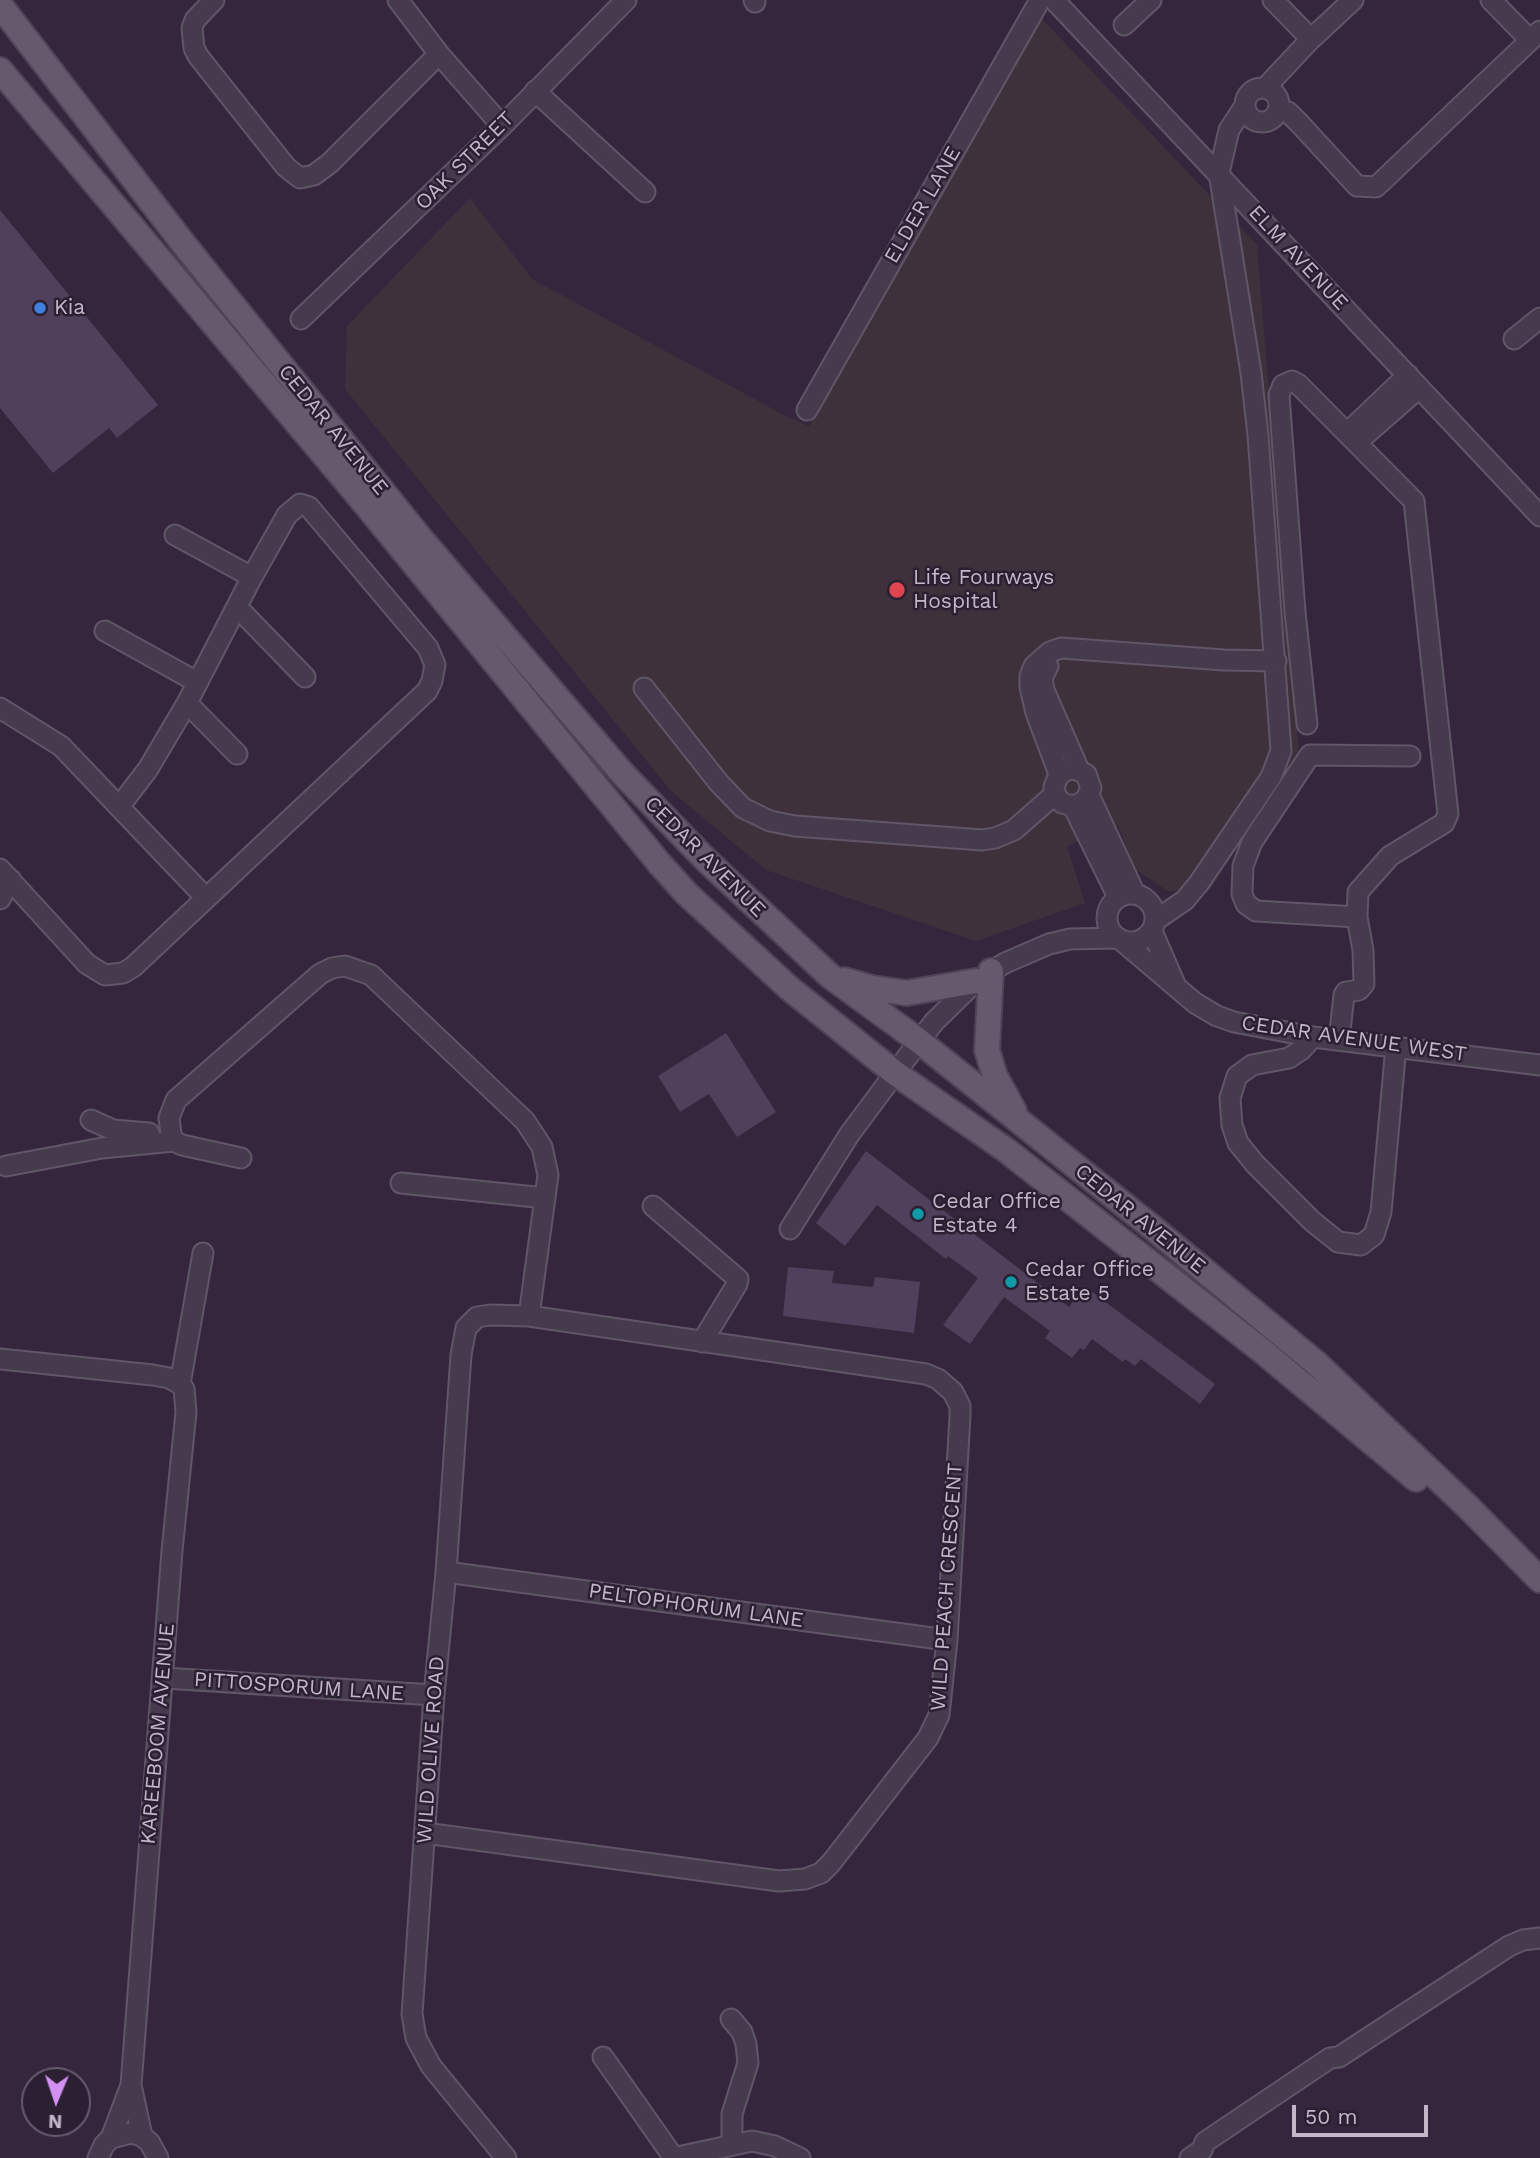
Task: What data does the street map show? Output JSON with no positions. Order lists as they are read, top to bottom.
{
  "streets": {
    "main road": ["CEDAR AVENUE"],
    "street": [
      "OAK STREET",
      "ELDER LANE",
      "ELM AVENUE",
      "CEDAR AVENUE WEST",
      "WILD PEACH CRESCENT",
      "PELTOPHORUM LANE",
      "PITTOSPORUM LANE",
      "KAREEBOOM AVENUE",
      "WILD OLIVE ROAD"
    ]
  },
  "crossings": [
    ["WILD PEACH CRESCENT", "PELTOPHORUM LANE"],
    ["WILD PEACH CRESCENT", "WILD OLIVE ROAD"],
    ["PELTOPHORUM LANE", "WILD OLIVE ROAD"],
    ["PITTOSPORUM LANE", "KAREEBOOM AVENUE"],
    ["PITTOSPORUM LANE", "WILD OLIVE ROAD"]
  ],
  "places": [
    "Kia",
    "Life Fourways Hospital",
    "Cedar Office Estate 4",
    "Cedar Office Estate 5"
  ],
  "scale_bar": "50 m",
  "north": "bottom"
}
